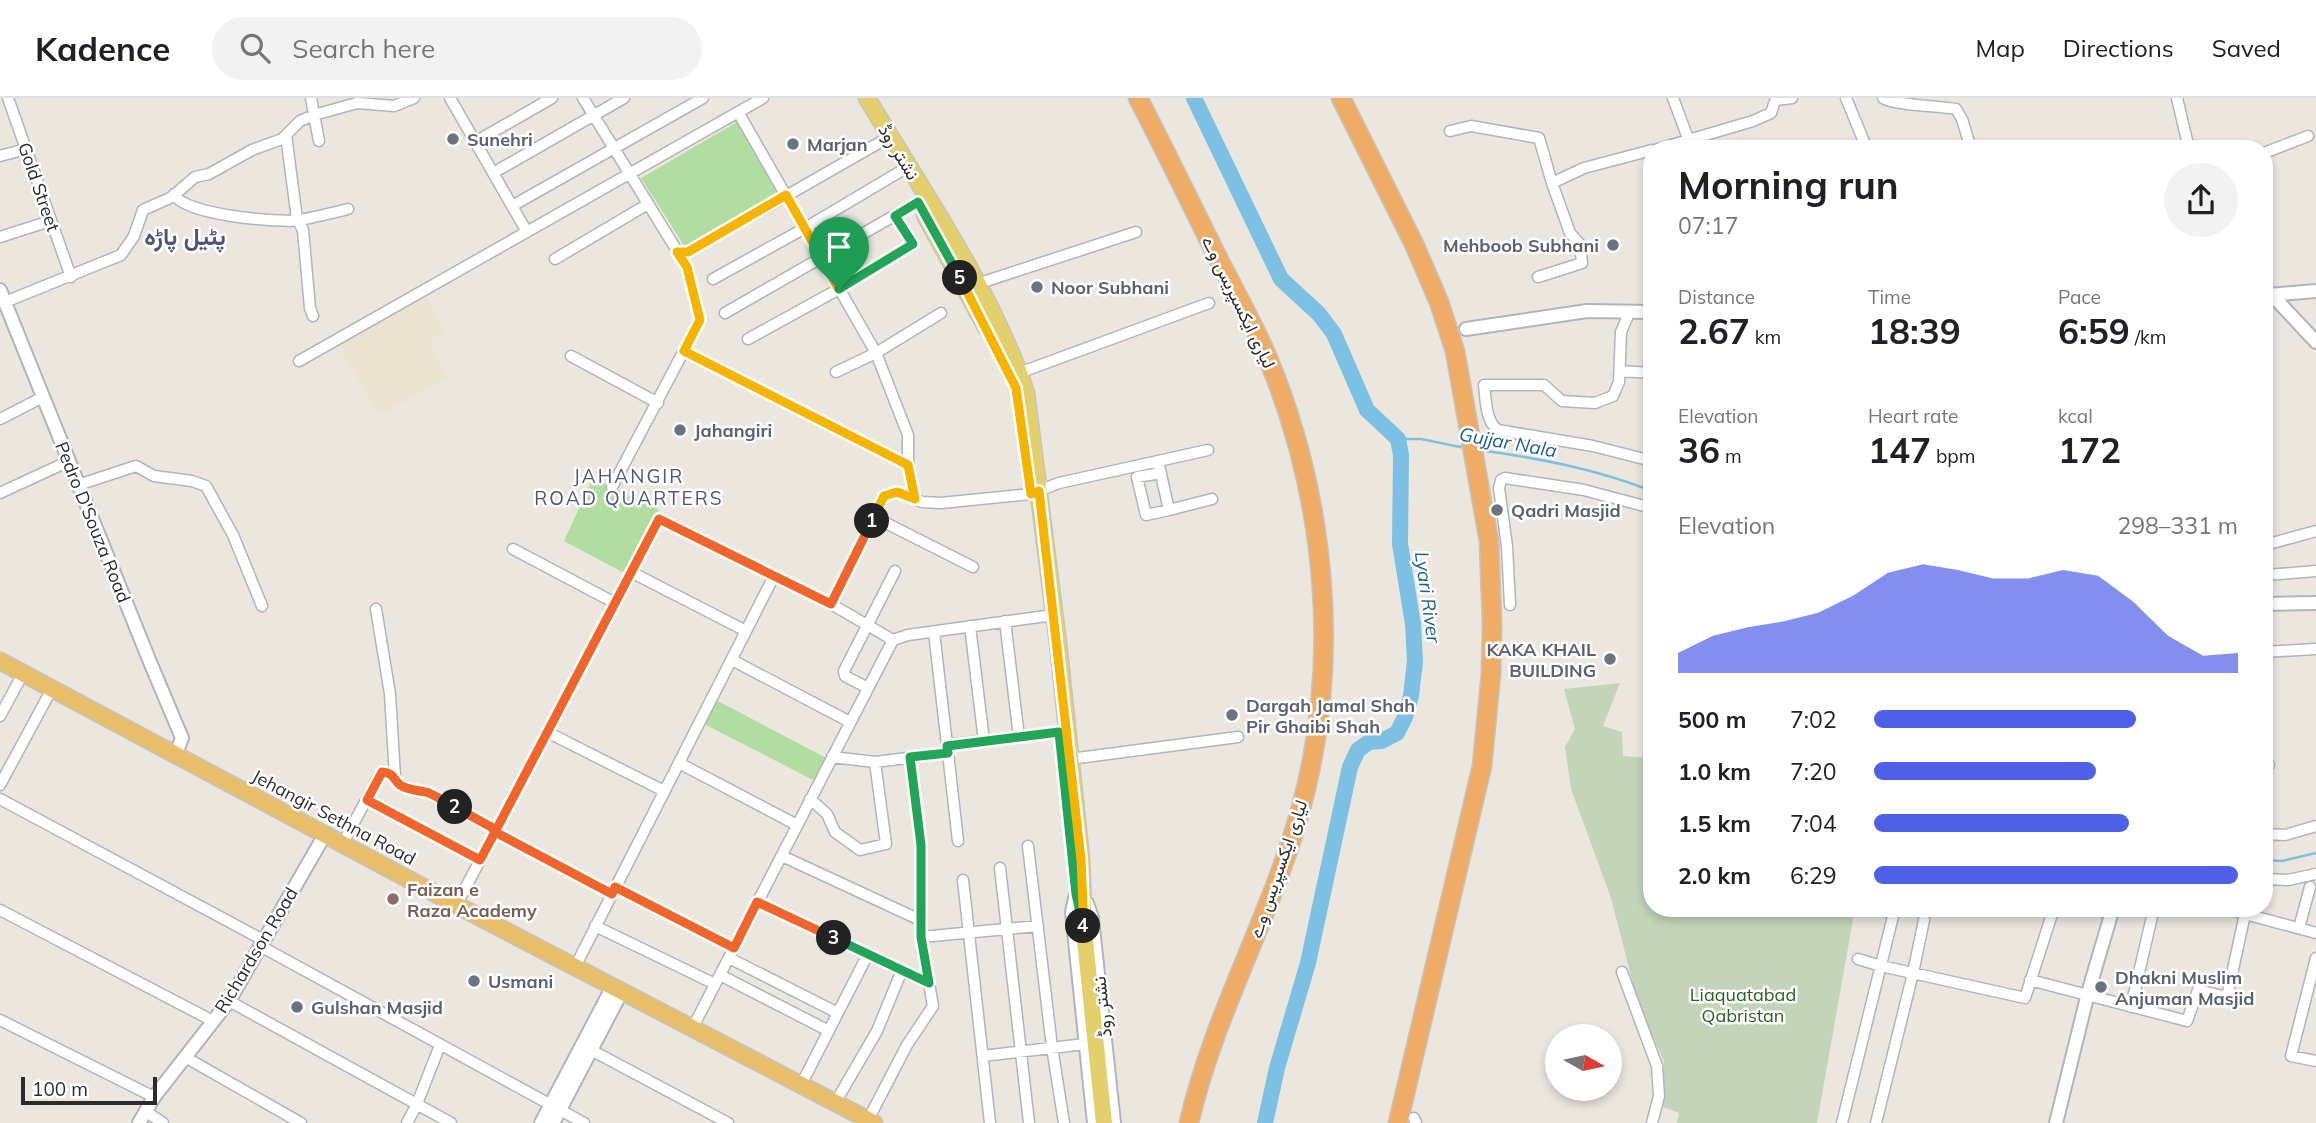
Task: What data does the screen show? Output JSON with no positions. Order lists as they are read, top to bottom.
{
  "streets": {
    "highway": ["لیاری ایکسپریس وے", "Jehangir Sethna Road"],
    "main road": ["نشتر روڈ"],
    "street": ["Gold Street", "Pedro D'Souza Road", "Richardson Road"]
  },
  "crossings": [
    ["Pedro D'Souza Road", "Jehangir Sethna Road"],
    ["Jehangir Sethna Road", "Richardson Road"]
  ],
  "districts": ["پٹیل پاڑہ", "JAHANGIR ROAD QUARTERS"],
  "water": ["Gujjar Nala", "Lyari River"],
  "parks": ["Liaquatabad Qabristan"],
  "places": [
    "Sunehri",
    "Marjan",
    "Mehboob Subhani",
    "Noor Subhani",
    "Jahangiri",
    "Qadri Masjid",
    "KAKA KHAIL BUILDING",
    "Dargah Jamal Shah Pir Ghaibi Shah",
    "Faizan e Raza Academy",
    "Usmani",
    "Dhakni Muslim Anjuman Masjid",
    "Gulshan Masjid"
  ],
  "scale_bar": "100 m",
  "north": "right",
  "page": {
    "header": "Kadence",
    "search": "Search here",
    "nav": ["Map", "Directions", "Saved"],
    "heading": ["Morning run", "07:17"],
    "stats": [
      ["Distance", "2.67 km"],
      ["Time", "18:39"],
      ["Pace", "6:59 /km"],
      ["Elevation", "36 m"],
      ["Heart rate", "147 bpm"],
      ["kcal", "172"]
    ],
    "pins": [
      "5",
      "1",
      "2",
      "4",
      "3"
    ],
    "chart": ["Elevation", "298–331 m"],
    "list": [
      {
        "name": "500 m",
        "note": "7:02"
      },
      {
        "name": "1.0 km",
        "note": "7:20"
      },
      {
        "name": "1.5 km",
        "note": "7:04"
      },
      {
        "name": "2.0 km",
        "note": "6:29"
      }
    ],
    "scale": "100 m"
  }
}
